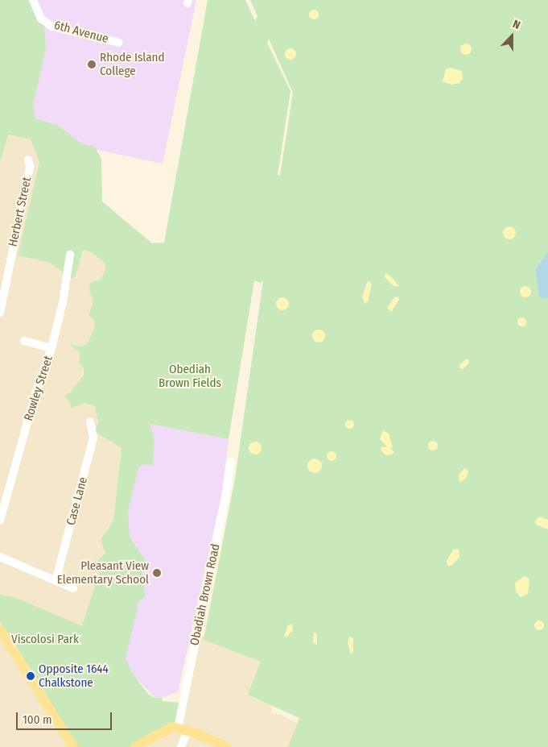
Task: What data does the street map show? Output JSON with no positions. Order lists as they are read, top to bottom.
{
  "streets": {
    "street": [
      "6th Avenue",
      "Herbert Street",
      "Rowley Street",
      "Case Lane",
      "Obadiah Brown Road"
    ]
  },
  "parks": ["Obediah Brown Fields", "Viscolosi Park"],
  "places": ["Rhode Island College", "Pleasant View Elementary School", "Opposite 1644 Chalkstone"],
  "scale_bar": "100 m",
  "north": "top"
}
